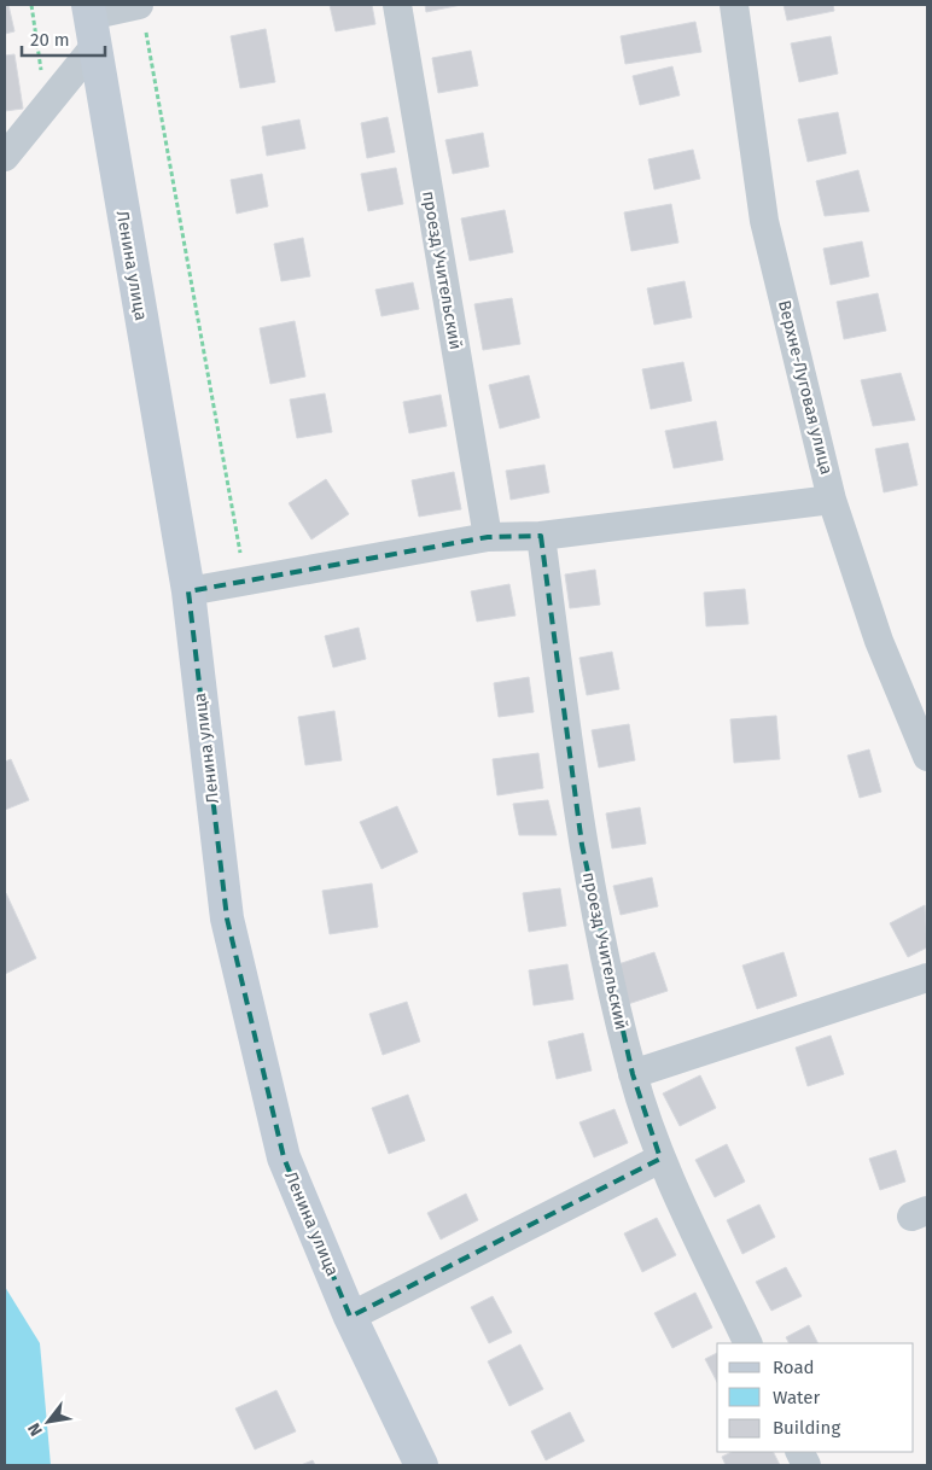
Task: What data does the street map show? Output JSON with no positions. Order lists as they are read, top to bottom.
{
  "streets": {
    "main road": ["Ленина улица"],
    "street": ["проезд Учительский", "Верхне-Луговая улица"]
  },
  "legend": ["Road", "Water", "Building"],
  "scale_bar": "20 m",
  "north": "bottom left"
}
